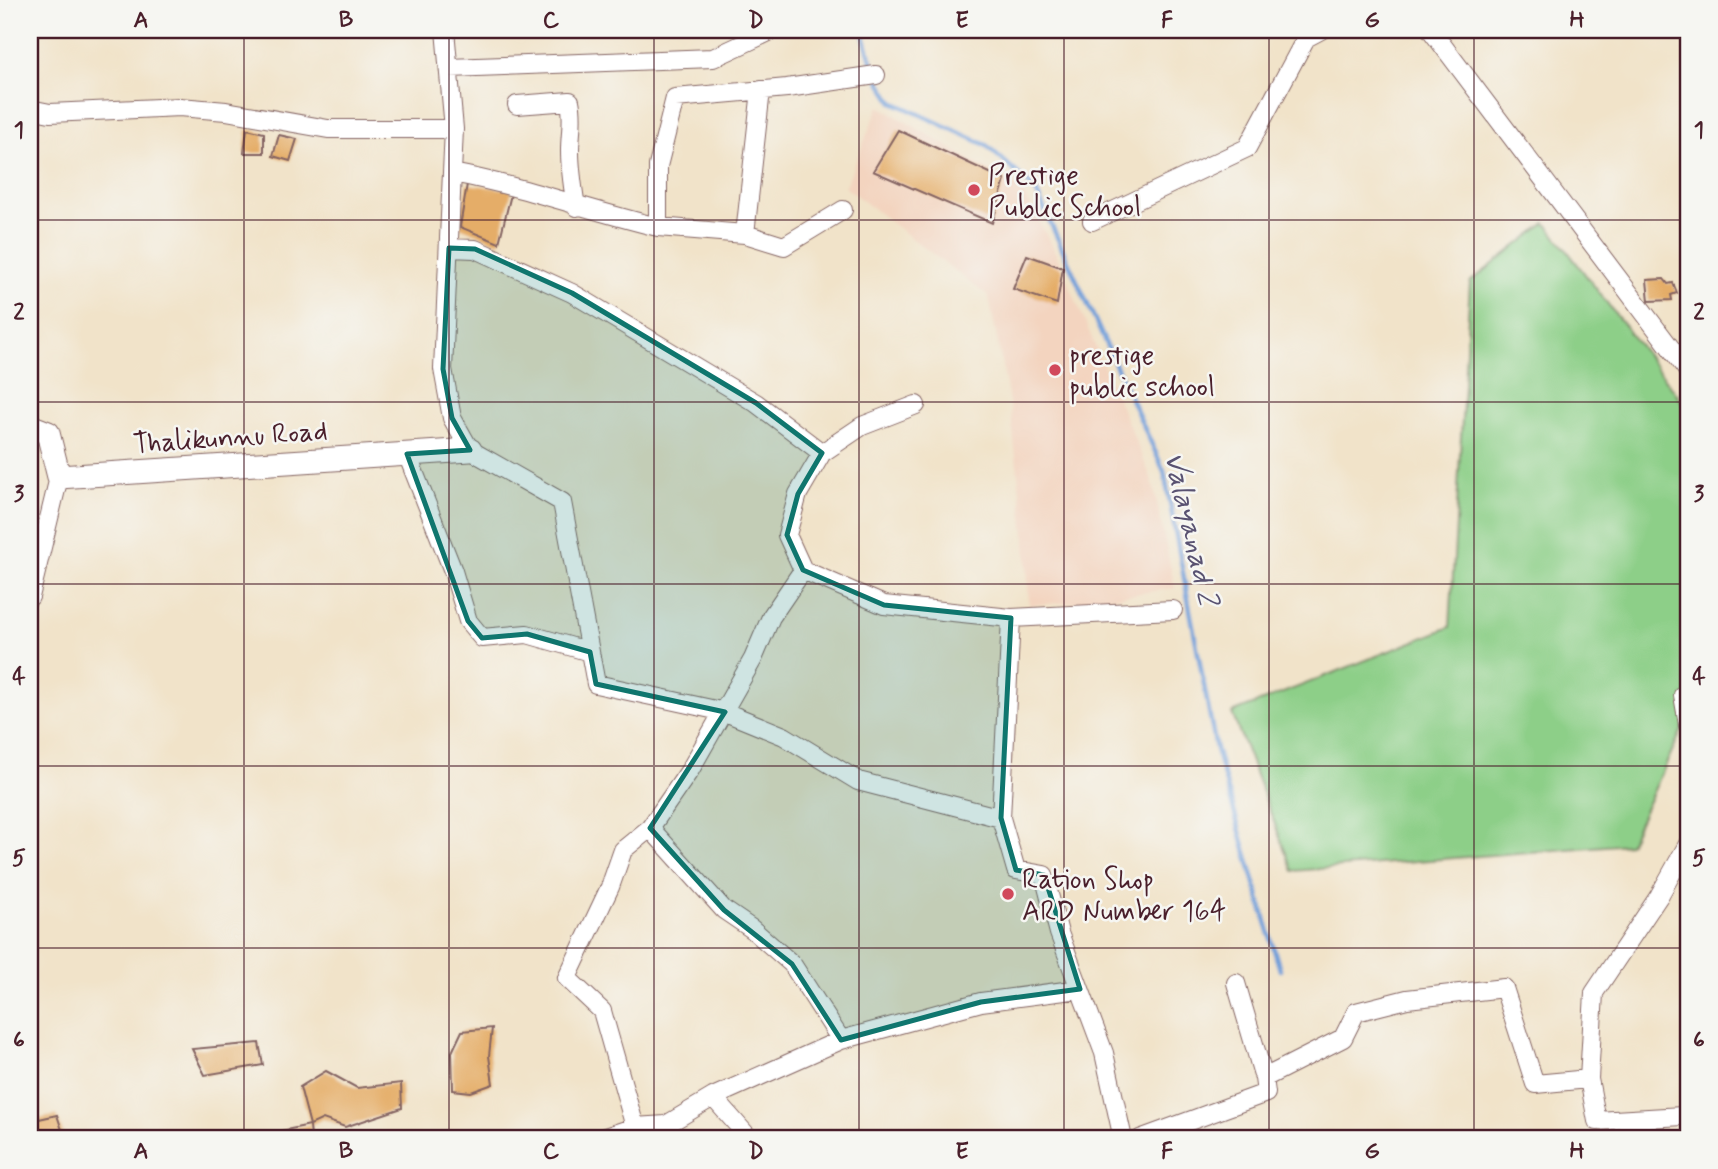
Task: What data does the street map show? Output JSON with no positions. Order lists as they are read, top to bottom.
{
  "streets": {
    "street": ["Thalikunnu Road"]
  },
  "water": ["Valayanad 2"],
  "places": ["Prestige Public School", "prestige public school", "Ration Shop ARD Number 164"],
  "grid": {
    "columns": [
      "A",
      "B",
      "C",
      "D",
      "E",
      "F",
      "G",
      "H"
    ],
    "rows": [
      "1",
      "2",
      "3",
      "4",
      "5",
      "6"
    ]
  }
}
